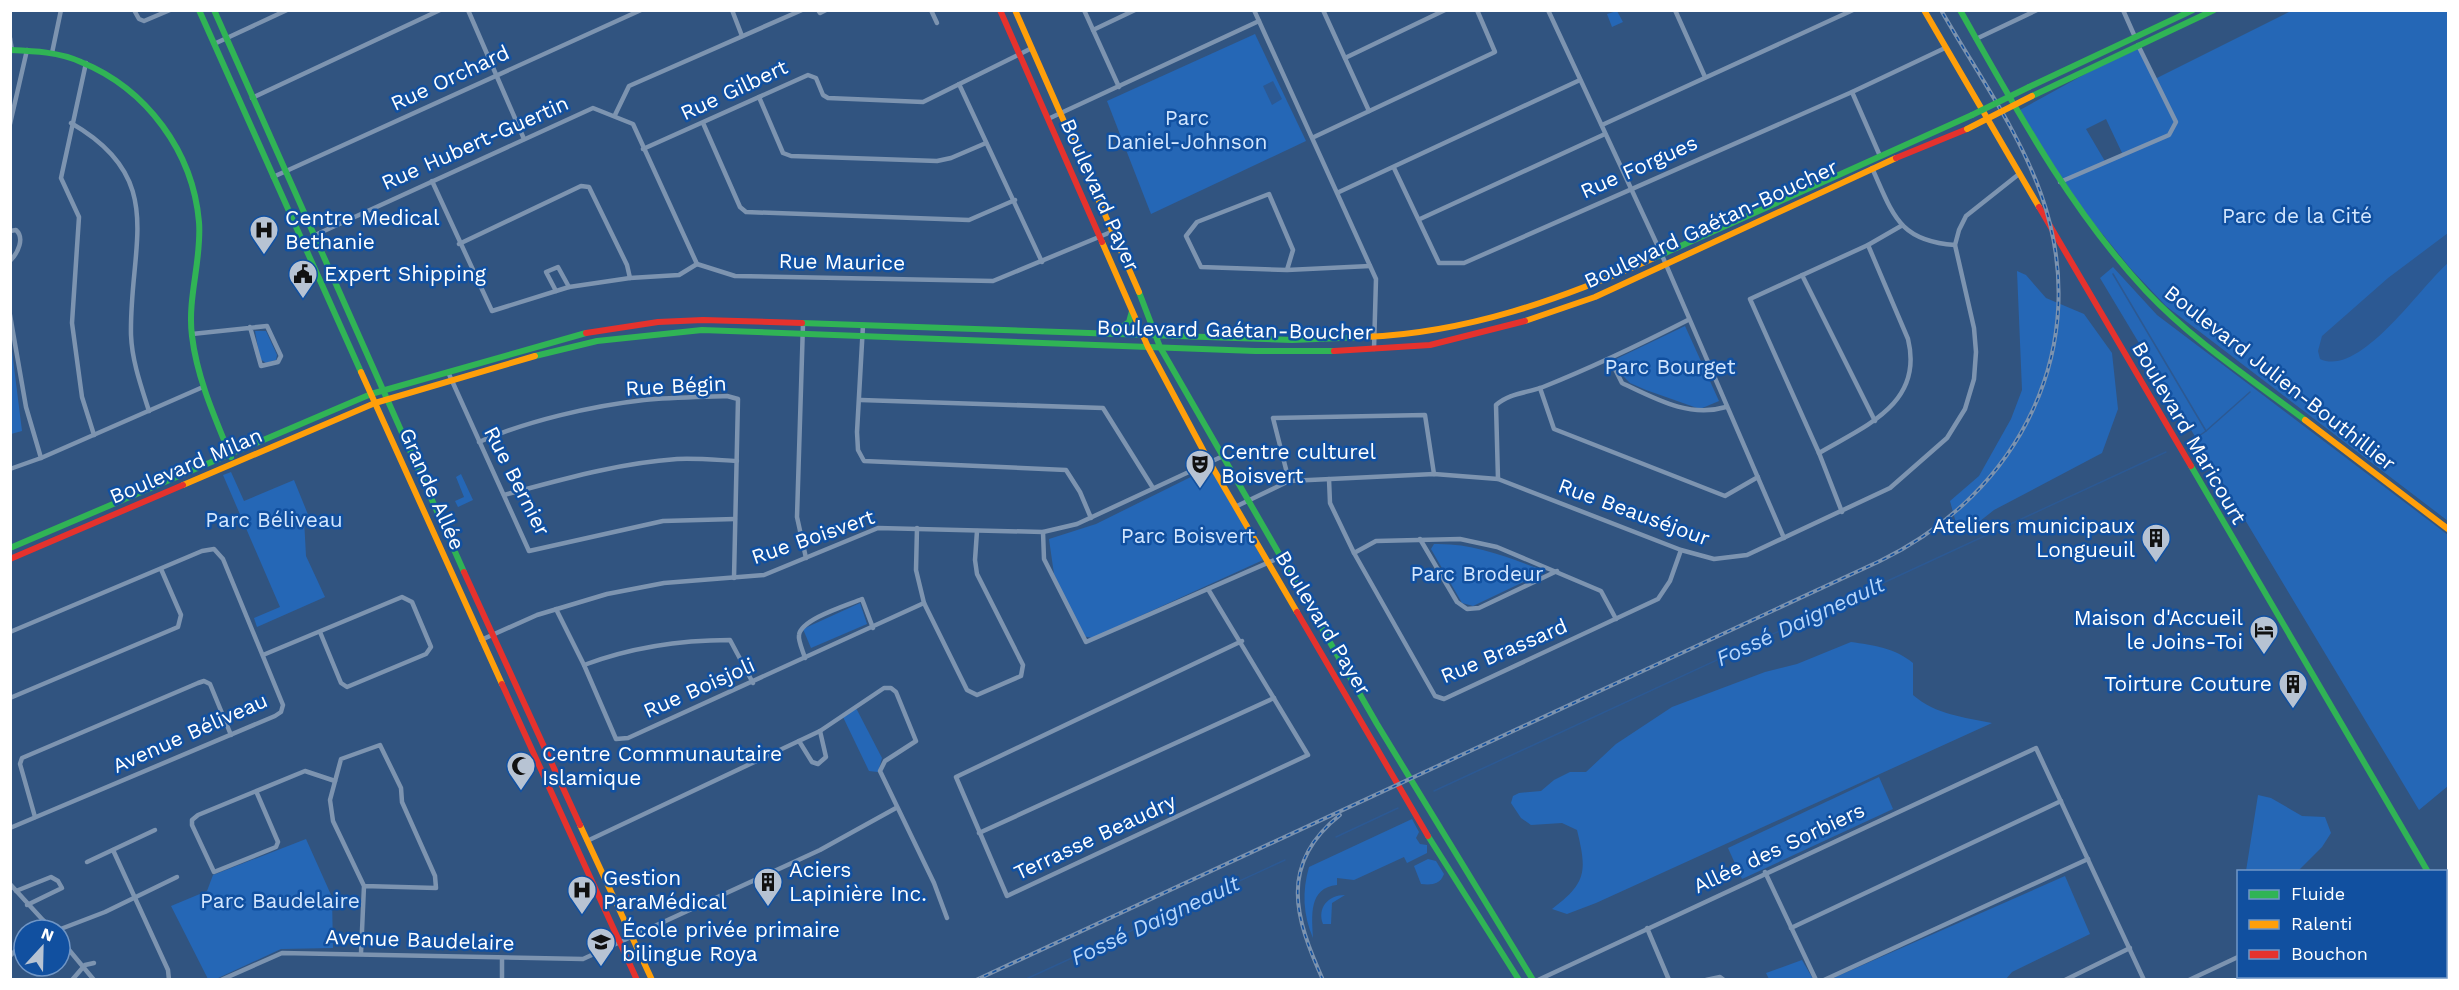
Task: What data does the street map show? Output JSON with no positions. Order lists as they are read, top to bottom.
{
  "streets": {
    "main road": [
      "Boulevard Payer",
      "Boulevard Gaétan-Boucher",
      "Boulevard Julien-Bouthillier",
      "Boulevard Maricourt",
      "Boulevard Milan",
      "Grande Allée"
    ],
    "street": [
      "Rue Orchard",
      "Rue Gilbert",
      "Rue Hubert-Guertin",
      "Rue Forgues",
      "Rue Maurice",
      "Rue Bégin",
      "Rue Bernier",
      "Rue Beauséjour",
      "Rue Boisvert",
      "Rue Brassard",
      "Rue Boisjoli",
      "Avenue Béliveau",
      "Terrasse Beaudry",
      "Allée des Sorbiers",
      "Avenue Baudelaire"
    ]
  },
  "crossings": [
    ["Rue Orchard", "Grande Allée"],
    ["Rue Gilbert", "Boulevard Payer"],
    ["Rue Hubert-Guertin", "Grande Allée"],
    ["Rue Forgues", "Boulevard Maricourt"],
    ["Boulevard Payer", "Boulevard Gaétan-Boucher"],
    ["Boulevard Payer", "Rue Maurice"],
    ["Boulevard Payer", "Rue Beauséjour"],
    ["Boulevard Payer", "Rue Boisvert"],
    ["Boulevard Gaétan-Boucher", "Boulevard Milan"],
    ["Boulevard Gaétan-Boucher", "Rue Bernier"],
    ["Boulevard Gaétan-Boucher", "Grande Allée"],
    ["Rue Bégin", "Rue Bernier"],
    ["Rue Bégin", "Rue Boisvert"],
    ["Boulevard Milan", "Grande Allée"],
    ["Grande Allée", "Rue Boisvert"],
    ["Grande Allée", "Avenue Baudelaire"],
    ["Rue Beauséjour", "Rue Brassard"],
    ["Rue Boisvert", "Rue Boisjoli"]
  ],
  "water": ["Fossé Daigneault"],
  "parks": [
    "Parc Daniel-Johnson",
    "Parc de la Cité",
    "Parc Bourget",
    "Parc Béliveau",
    "Parc Boisvert",
    "Parc Brodeur",
    "Parc Baudelaire"
  ],
  "places": {
    "hospital": ["Centre Medical Bethanie", "Gestion ParaMédical"],
    "public building": ["Expert Shipping"],
    "theatre": ["Centre culturel Boisvert"],
    "building": ["Ateliers municipaux Longueuil", "Toirture Couture", "Aciers Lapinière Inc."],
    "hotel": ["Maison d'Accueil le Joins-Toi"],
    "mosque": ["Centre Communautaire Islamique"],
    "school or university": ["École privée primaire bilingue Roya"]
  },
  "legend": ["Fluide", "Ralenti", "Bouchon"],
  "north": "top"
}
